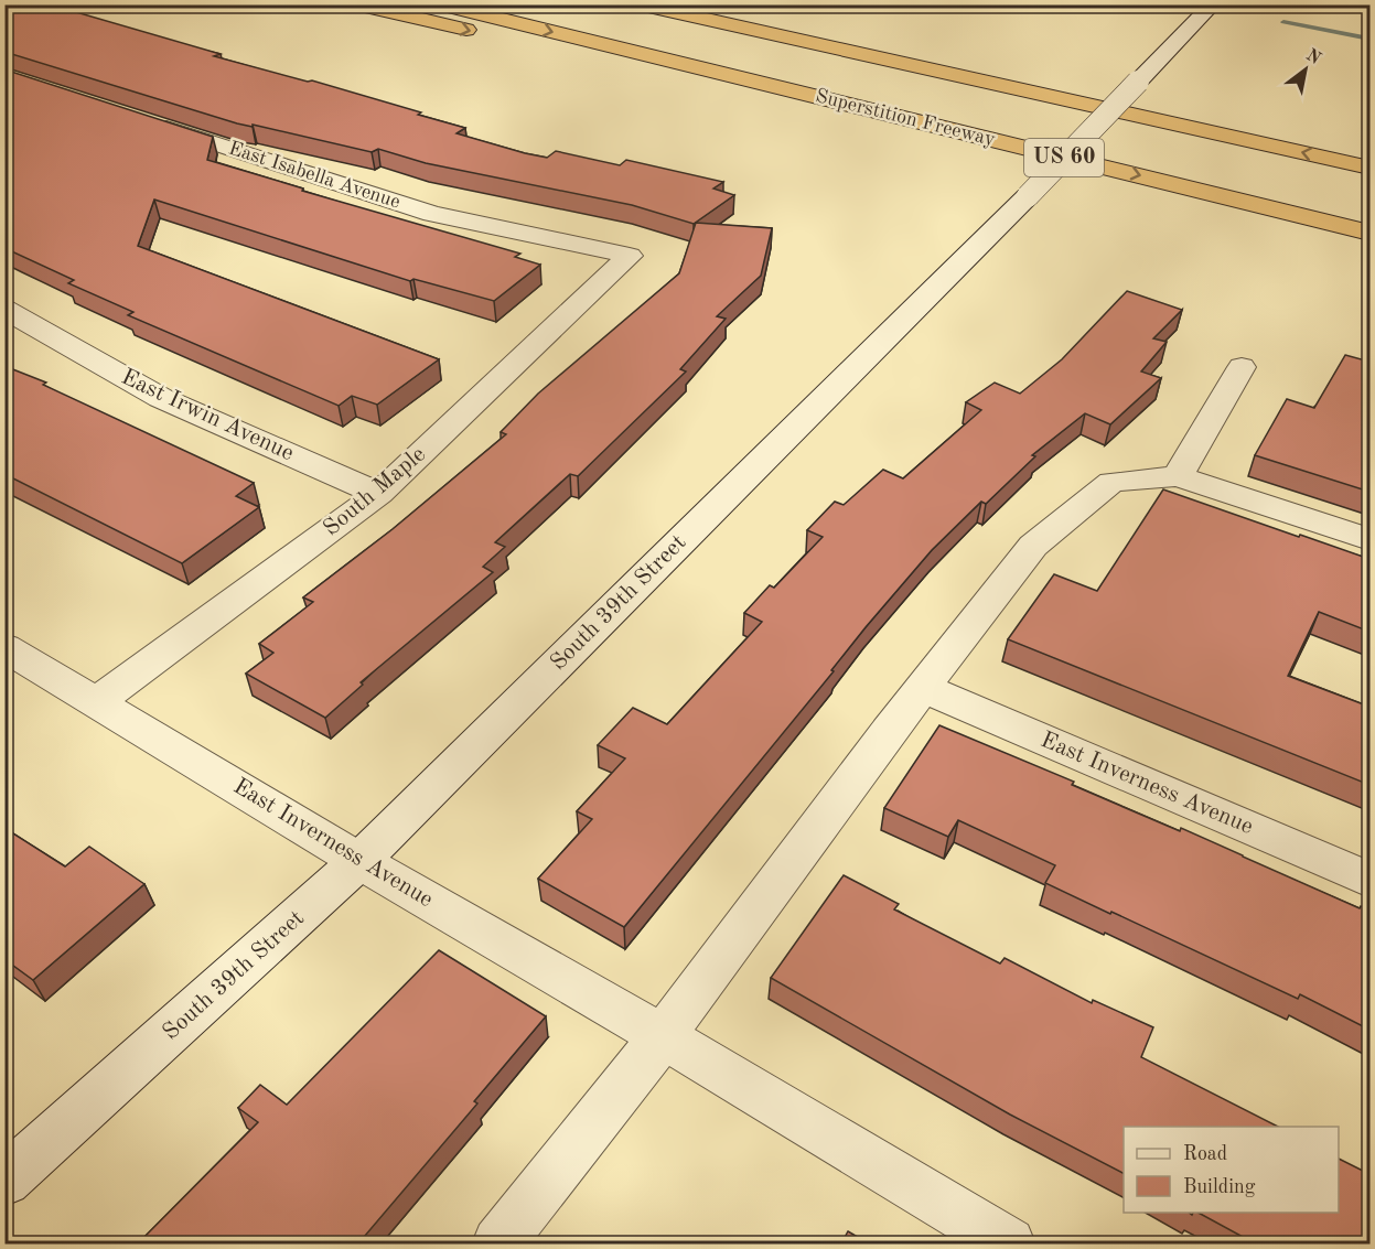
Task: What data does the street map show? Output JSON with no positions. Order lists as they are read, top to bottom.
{
  "streets": {
    "highway": ["Superstition Freeway", "US 60"],
    "street": [
      "East Isabella Avenue",
      "East Irwin Avenue",
      "South Maple",
      "South 39th Street",
      "East Inverness Avenue"
    ]
  },
  "crossings": [
    ["East Isabella Avenue", "South Maple"],
    ["East Irwin Avenue", "South Maple"],
    ["South Maple", "East Inverness Avenue"],
    ["South 39th Street", "East Inverness Avenue"]
  ],
  "legend": ["Road", "Building"],
  "north": "top right"
}
